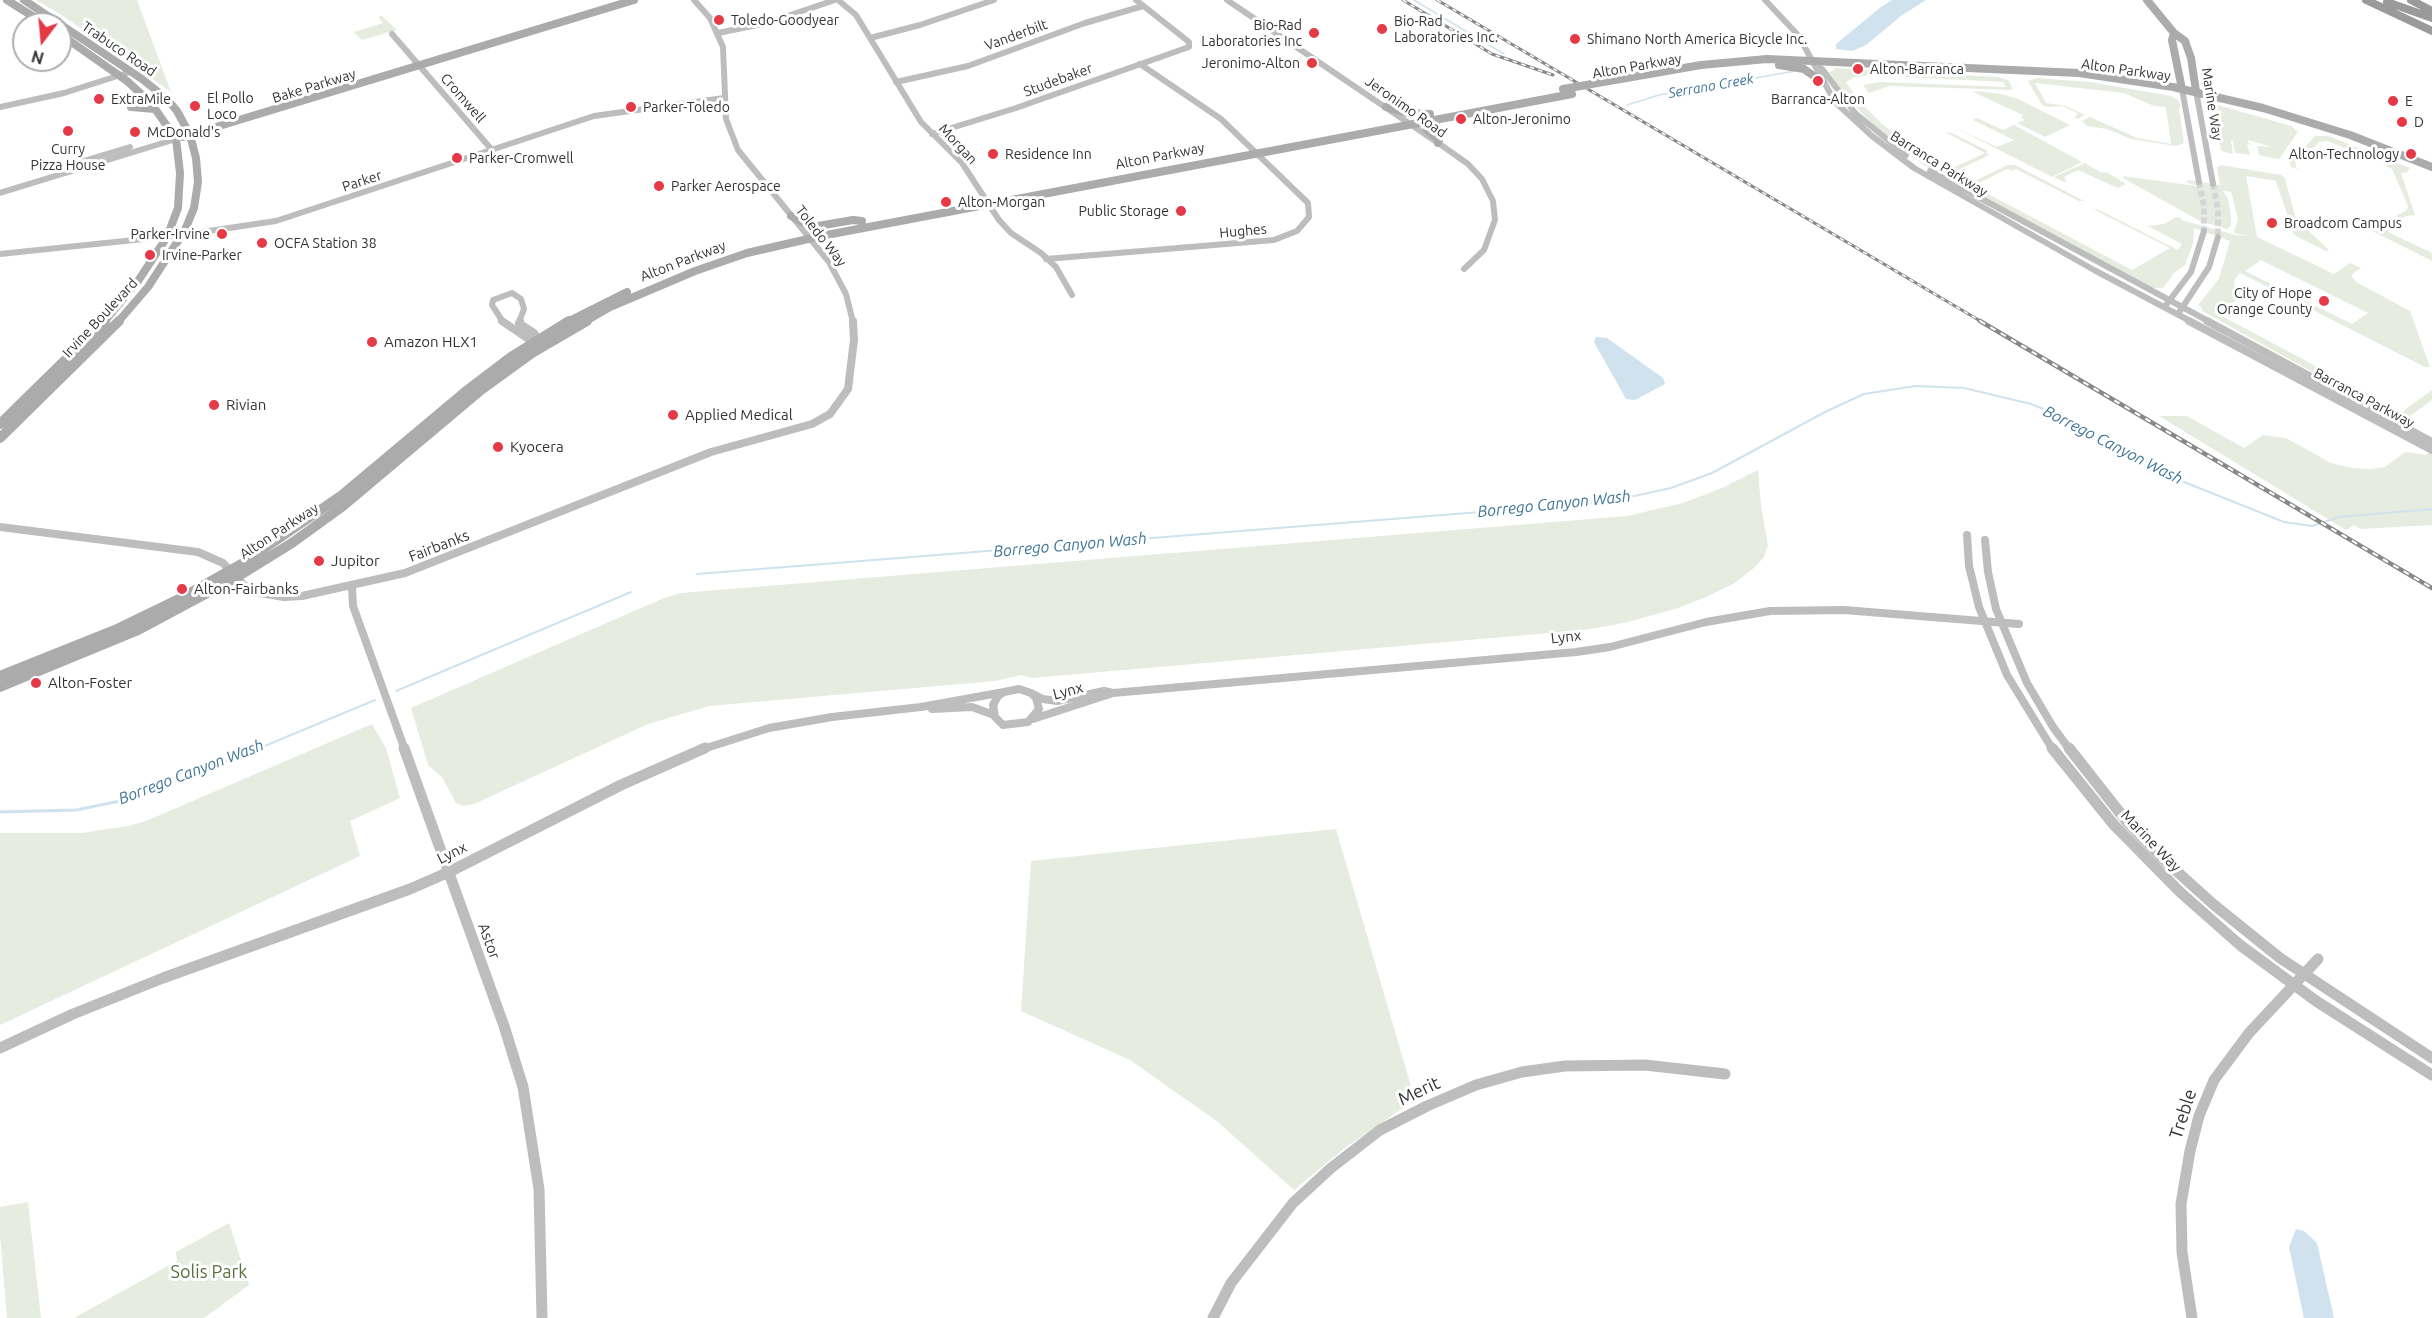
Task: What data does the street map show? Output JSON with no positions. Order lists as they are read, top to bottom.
{
  "streets": {
    "main road": [
      "Trabuco Road",
      "Alton Parkway",
      "Bake Parkway",
      "Marine Way",
      "Irvine Boulevard"
    ],
    "street": [
      "Vanderbilt",
      "Studebaker",
      "Cromwell",
      "Jeronimo Road",
      "Morgan",
      "Barranca Parkway",
      "Parker",
      "Hughes",
      "Toledo Way",
      "Fairbanks",
      "Lynx",
      "Astor",
      "Merit",
      "Treble"
    ]
  },
  "crossings": [
    ["Vanderbilt", "Studebaker"],
    ["Vanderbilt", "Morgan"],
    ["Trabuco Road", "Bake Parkway"],
    ["Trabuco Road", "Irvine Boulevard"],
    ["Alton Parkway", "Marine Way"],
    ["Alton Parkway", "Jeronimo Road"],
    ["Alton Parkway", "Morgan"],
    ["Alton Parkway", "Barranca Parkway"],
    ["Alton Parkway", "Hughes"],
    ["Alton Parkway", "Toledo Way"],
    ["Alton Parkway", "Fairbanks"],
    ["Studebaker", "Morgan"],
    ["Studebaker", "Hughes"],
    ["Bake Parkway", "Cromwell"],
    ["Bake Parkway", "Irvine Boulevard"],
    ["Cromwell", "Parker"],
    ["Marine Way", "Lynx"],
    ["Marine Way", "Treble"],
    ["Morgan", "Hughes"],
    ["Parker", "Toledo Way"],
    ["Parker", "Irvine Boulevard"],
    ["Toledo Way", "Fairbanks"],
    ["Fairbanks", "Astor"],
    ["Lynx", "Astor"]
  ],
  "water": ["Serrano Creek", "Borrego Canyon Wash"],
  "parks": ["Solis Park"],
  "places": [
    "Toledo-Goodyear",
    "Bio-Rad Laboratories Inc.",
    "Bio-Rad Laboratories Inc",
    "Shimano North America Bicycle Inc.",
    "Jeronimo-Alton",
    "Alton-Barranca",
    "Barranca-Alton",
    "ExtraMile",
    "E",
    "El Pollo Loco",
    "Parker-Toledo",
    "Alton-Jeronimo",
    "D",
    "Curry Pizza House",
    "McDonald's",
    "Residence Inn",
    "Alton-Technology",
    "Parker-Cromwell",
    "Parker Aerospace",
    "Alton-Morgan",
    "Public Storage",
    "Broadcom Campus",
    "Parker-Irvine",
    "OCFA Station 38",
    "Irvine-Parker",
    "City of Hope Orange County",
    "Amazon HLX1",
    "Rivian",
    "Applied Medical",
    "Kyocera",
    "Jupitor",
    "Alton-Fairbanks",
    "Alton-Foster"
  ],
  "north": "bottom"
}
